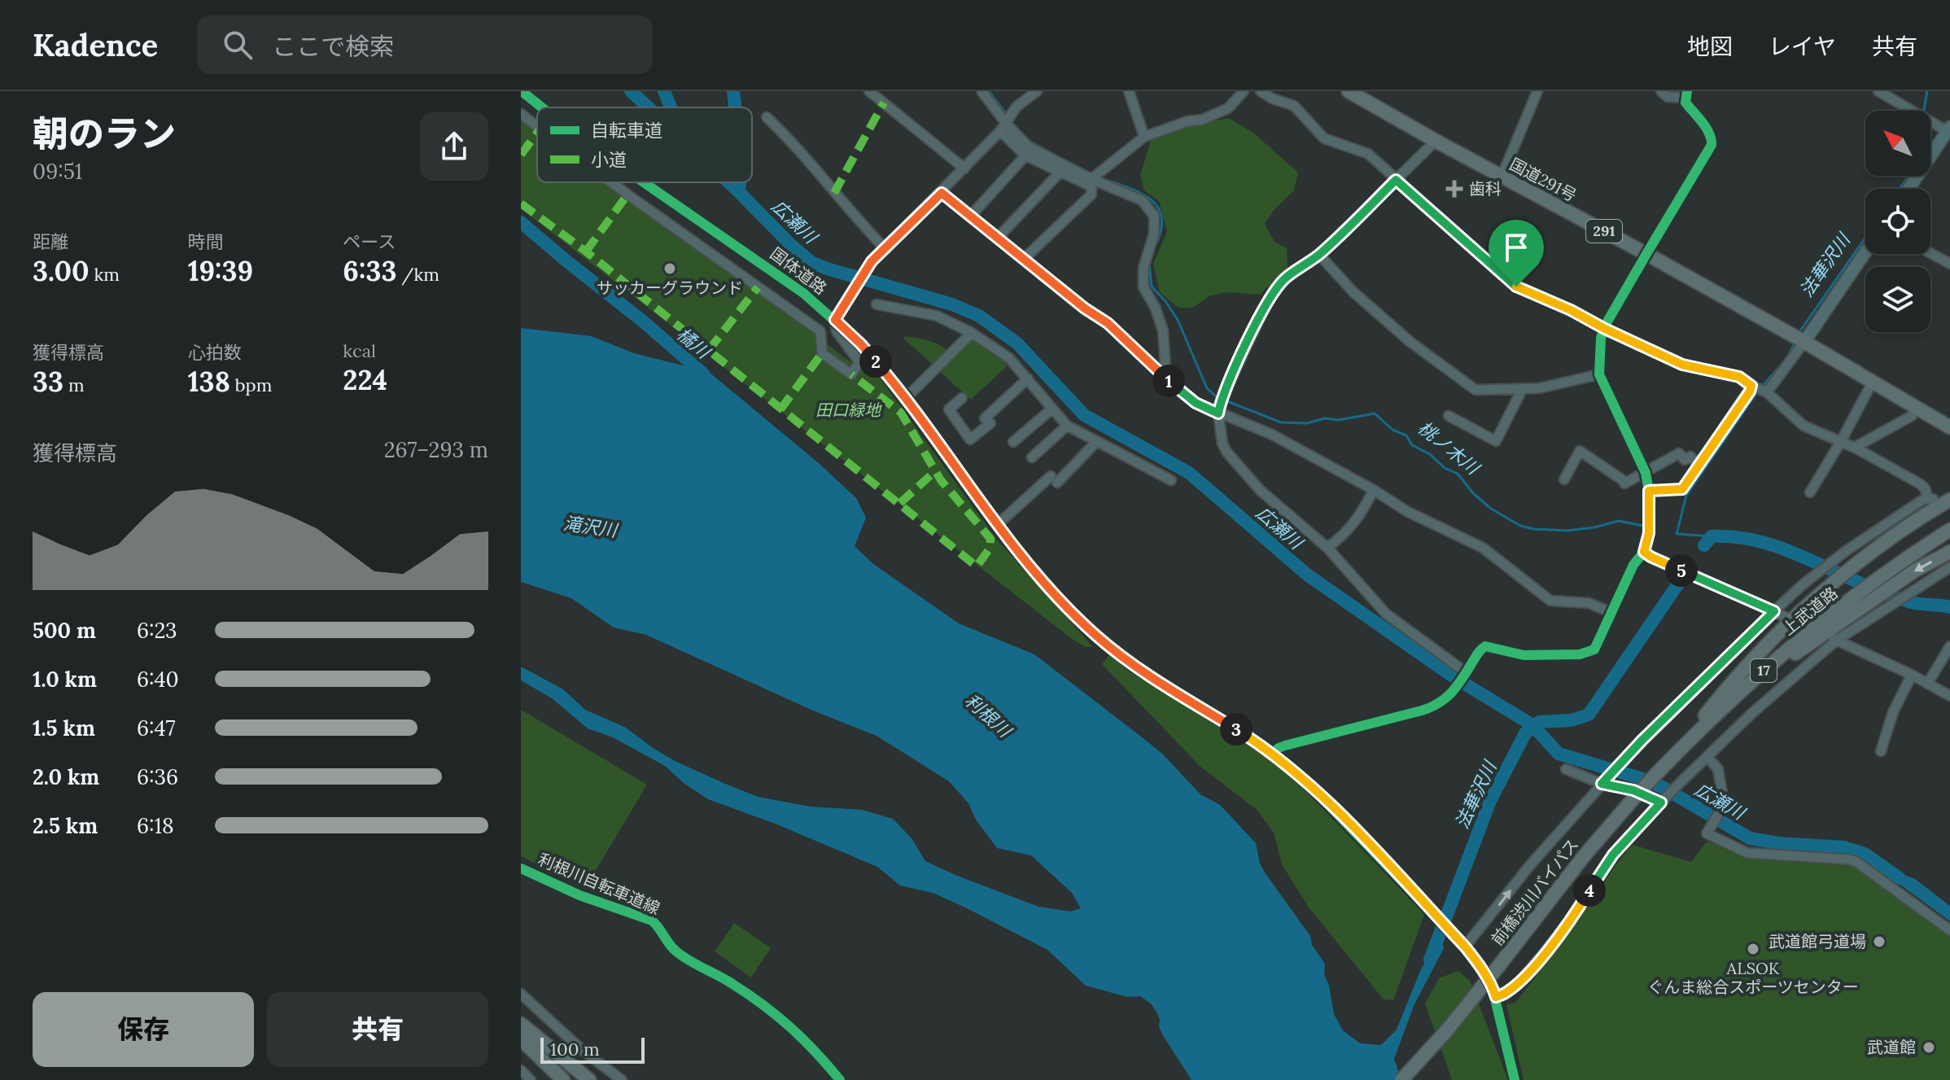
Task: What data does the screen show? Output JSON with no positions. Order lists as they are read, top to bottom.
{
  "streets": {
    "highway": [
      "国道291号",
      "291",
      "上武道路",
      "17",
      "前橋渋川バイパス"
    ],
    "street": ["国体道路"],
    "cycle path": ["利根川自転車道線"]
  },
  "crossings": [
    ["上武道路", "前橋渋川バイパス"]
  ],
  "water": [
    "広瀬川",
    "法華沢川",
    "橘川",
    "桃ノ木川",
    "滝沢川",
    "利根川"
  ],
  "parks": ["田口緑地"],
  "places": {
    "health": ["歯科"],
    "other": [
      "サッカーグラウンド",
      "武道館弓道場",
      "ALSOK ぐんま総合スポーツセンター",
      "武道館"
    ]
  },
  "legend": ["自転車道", "小道"],
  "scale_bar": "100 m",
  "north": "top left",
  "page": {
    "header": "Kadence",
    "search": "ここで検索",
    "nav": ["地図", "レイヤ", "共有"],
    "heading": ["朝のラン", "09:51"],
    "stats": [
      ["距離", "3.00 km"],
      ["時間", "19:39"],
      ["ペース", "6:33 /km"],
      ["獲得標高", "33 m"],
      ["心拍数", "138 bpm"],
      ["kcal", "224"]
    ],
    "pins": [
      "2",
      "1",
      "5",
      "3",
      "4"
    ],
    "chart": ["獲得標高", "267–293 m"],
    "list": [
      {
        "name": "500 m",
        "note": "6:23"
      },
      {
        "name": "1.0 km",
        "note": "6:40"
      },
      {
        "name": "1.5 km",
        "note": "6:47"
      },
      {
        "name": "2.0 km",
        "note": "6:36"
      },
      {
        "name": "2.5 km",
        "note": "6:18"
      }
    ],
    "buttons": ["保存", "共有"],
    "scale": "100 m"
  }
}
